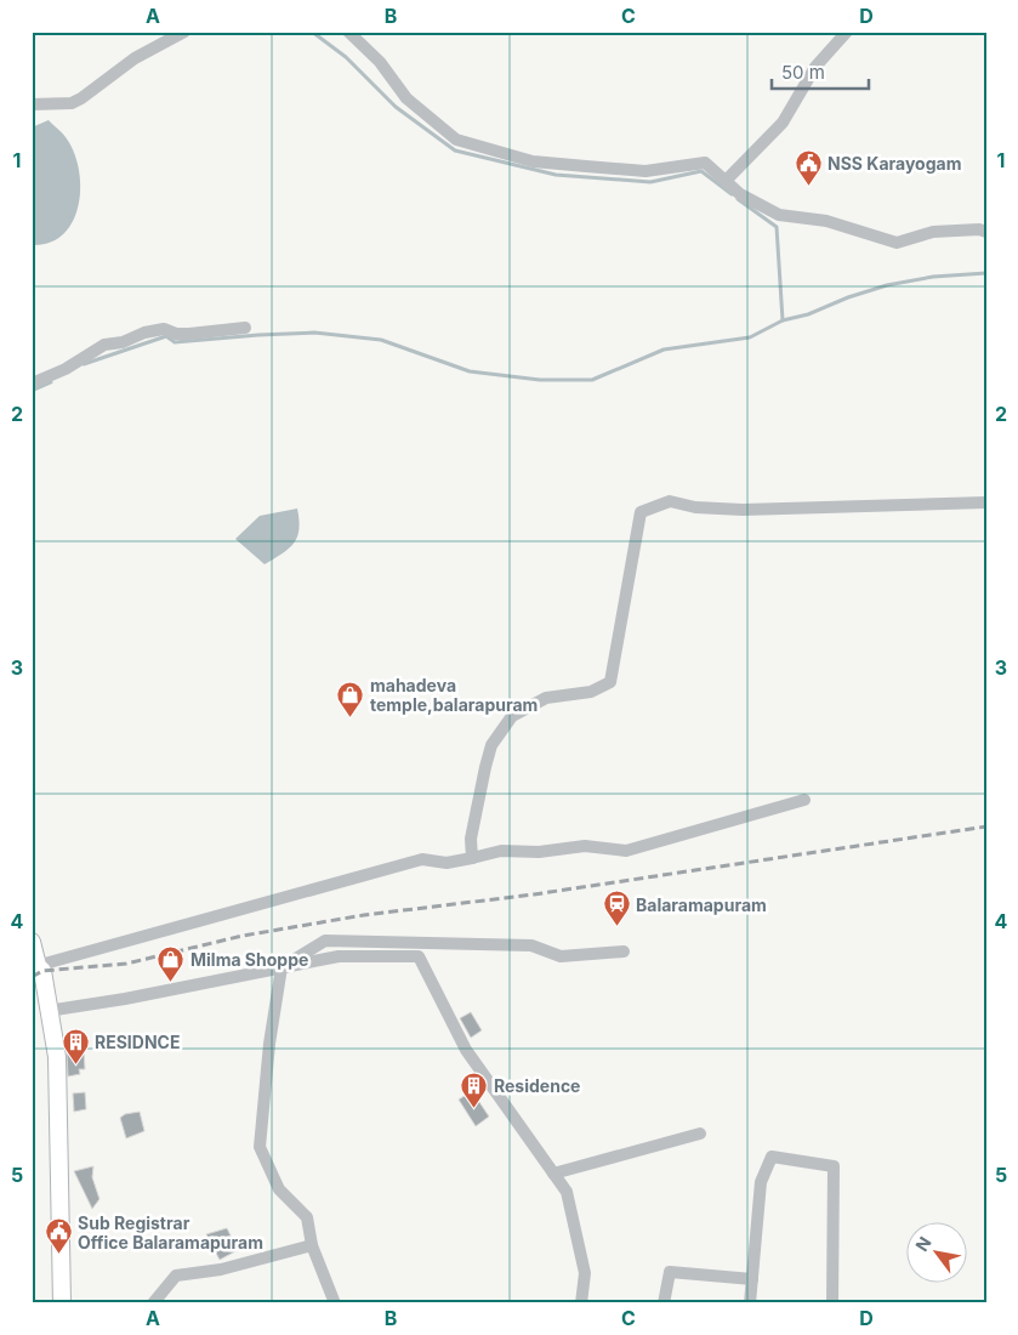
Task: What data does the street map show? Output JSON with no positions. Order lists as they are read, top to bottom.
{
  "places": {
    "public building": ["NSS Karayogam", "Sub Registrar Office Balaramapuram"],
    "shop": ["mahadeva temple,balarapuram", "Milma Shoppe"],
    "station": ["Balaramapuram"],
    "building": ["RESIDNCE", "Residence"]
  },
  "scale_bar": "50 m",
  "north": "top left",
  "grid": {
    "columns": [
      "A",
      "B",
      "C",
      "D"
    ],
    "rows": [
      "1",
      "2",
      "3",
      "4",
      "5"
    ]
  }
}
